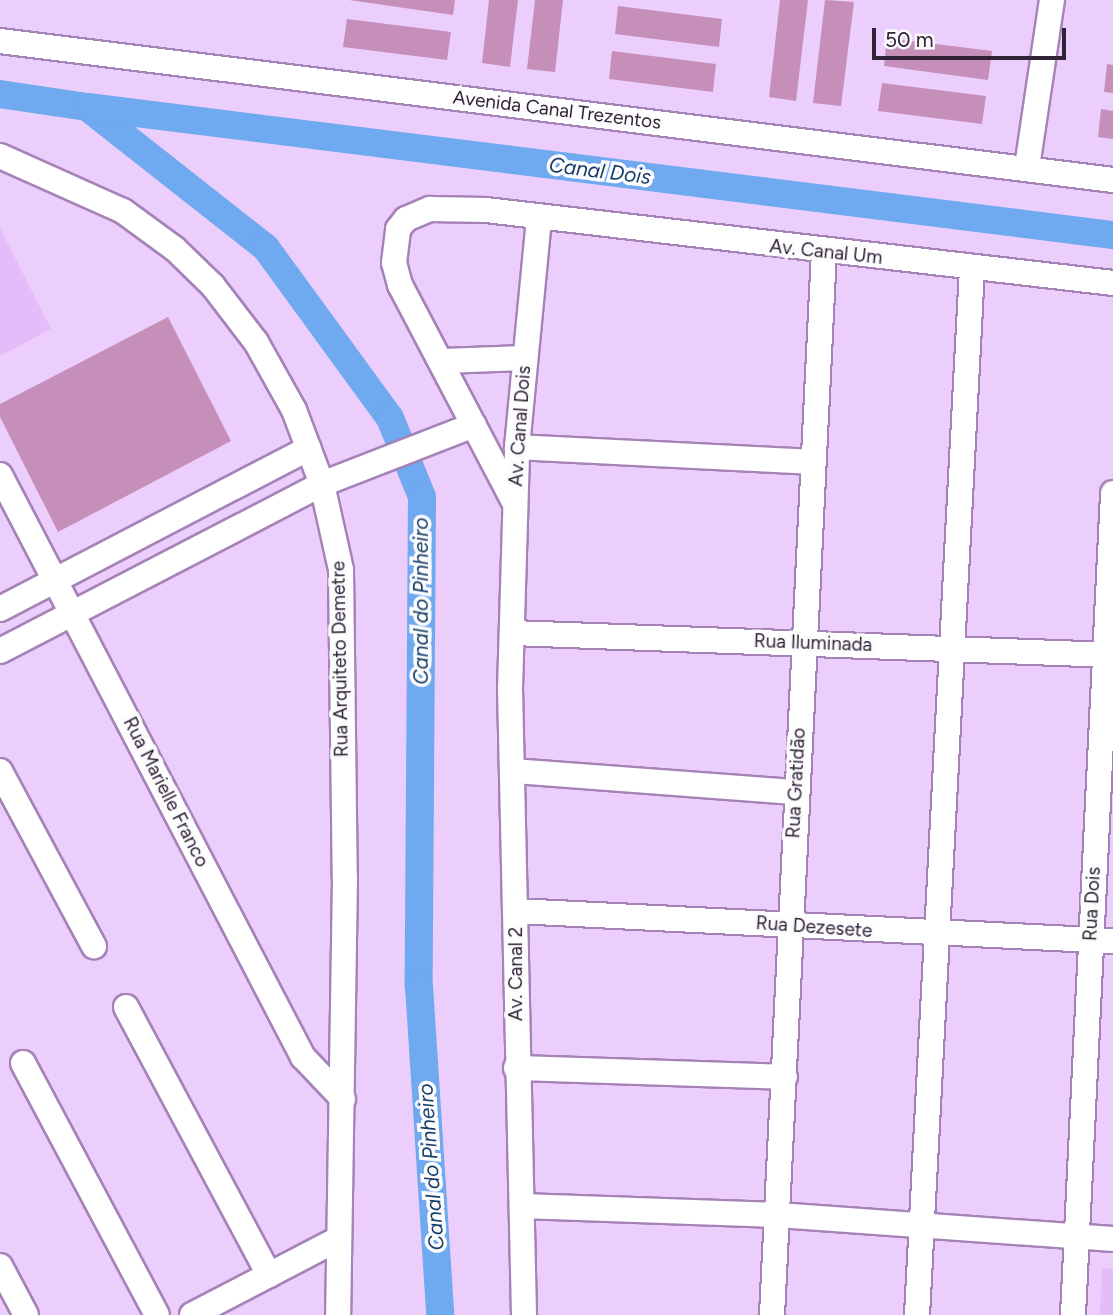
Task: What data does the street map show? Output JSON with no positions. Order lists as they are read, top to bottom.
{
  "streets": {
    "street": [
      "Avenida Canal Trezentos",
      "Av. Canal Um",
      "Av. Canal Dois",
      "Rua Iluminada",
      "Rua Arquiteto Demetre",
      "Rua Gratidão",
      "Rua Marielle Franco",
      "Rua Dois",
      "Rua Dezesete",
      "Av. Canal 2"
    ]
  },
  "crossings": [
    ["Av. Canal Um", "Av. Canal Dois"],
    ["Av. Canal Um", "Rua Gratidão"],
    ["Av. Canal Dois", "Rua Iluminada"],
    ["Av. Canal Dois", "Av. Canal 2"],
    ["Rua Iluminada", "Rua Gratidão"],
    ["Rua Iluminada", "Rua Dois"],
    ["Rua Iluminada", "Av. Canal 2"],
    ["Rua Arquiteto Demetre", "Rua Marielle Franco"],
    ["Rua Gratidão", "Rua Dezesete"],
    ["Rua Dois", "Rua Dezesete"],
    ["Rua Dezesete", "Av. Canal 2"]
  ],
  "water": ["Canal Dois", "Canal do Pinheiro"],
  "scale_bar": "50 m"
}
